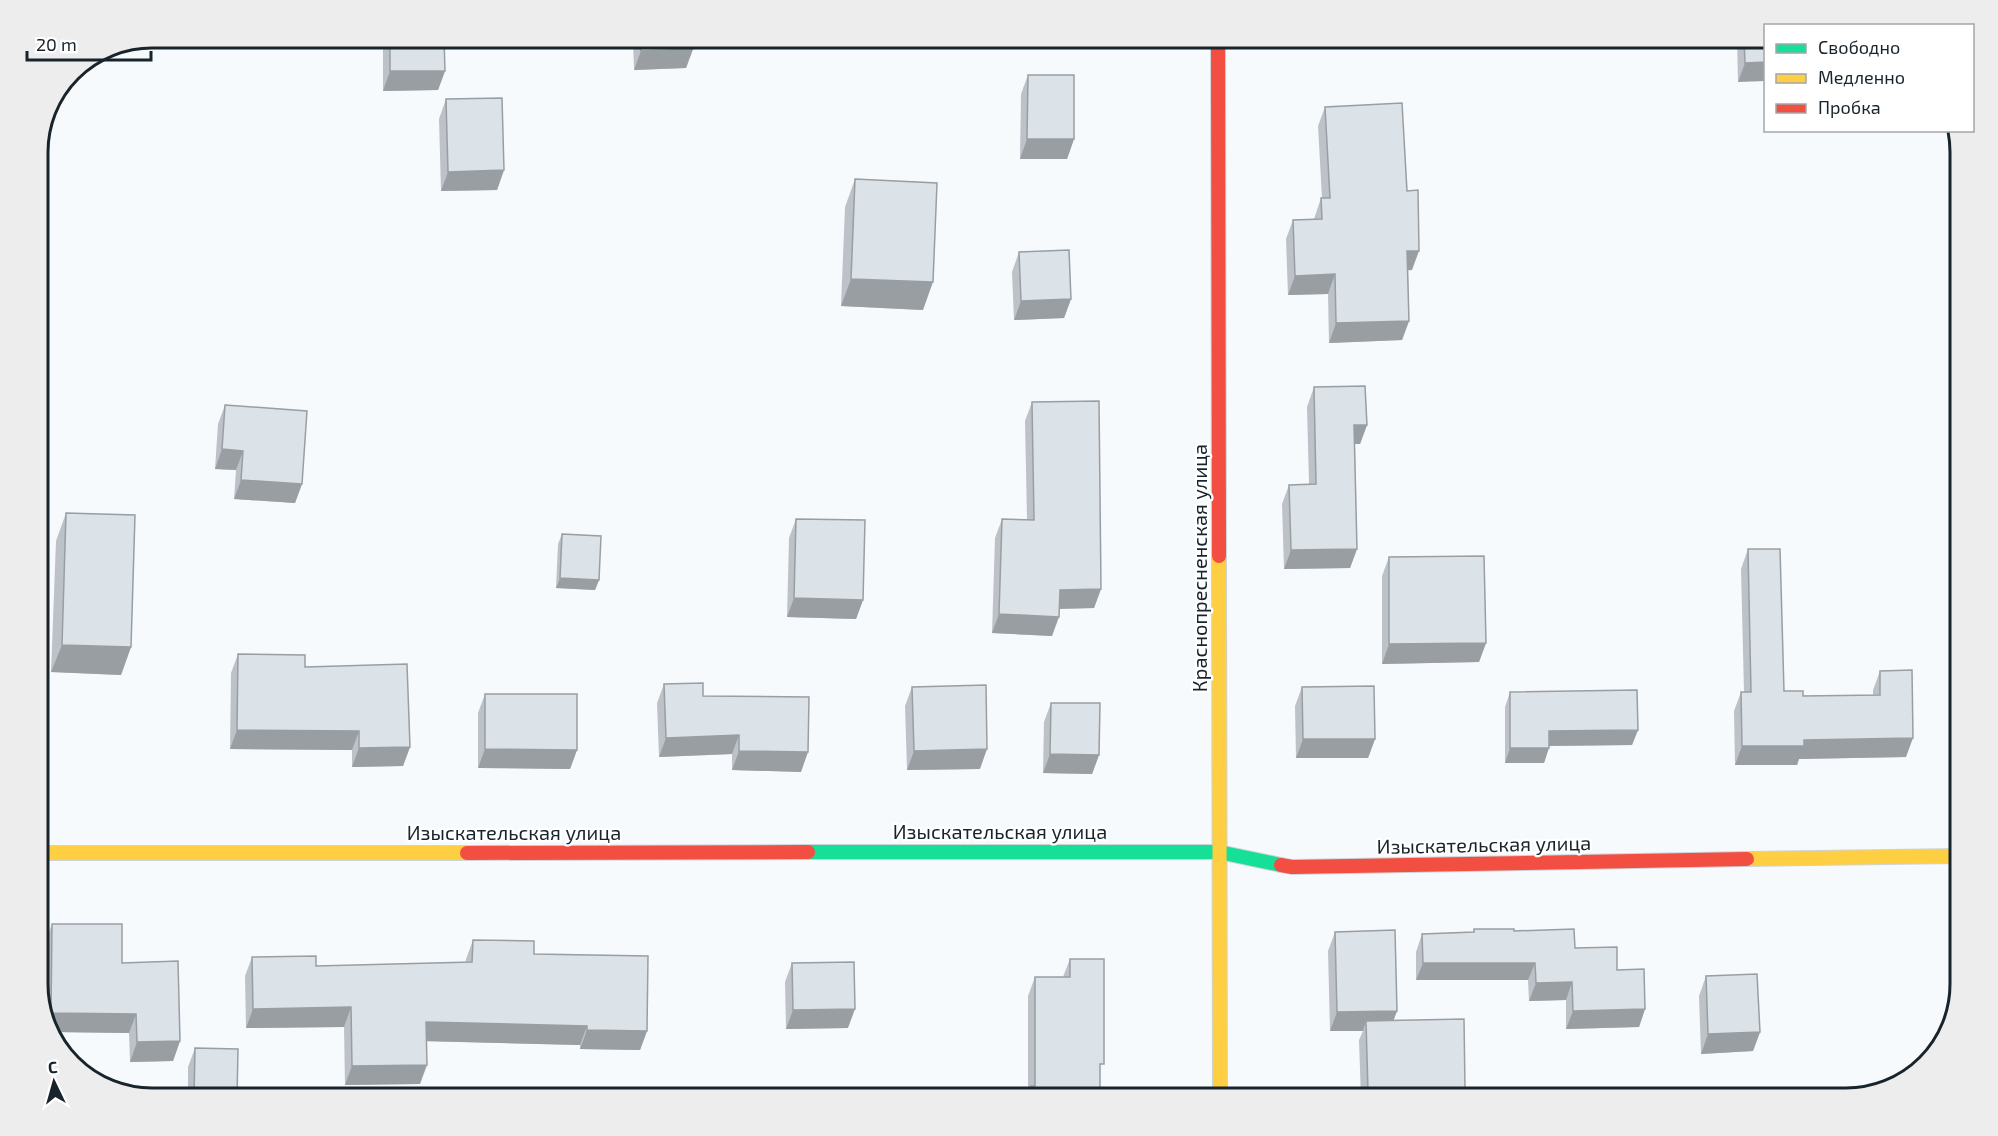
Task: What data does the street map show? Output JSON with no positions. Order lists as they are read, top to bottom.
{
  "streets": {
    "street": ["Краснопресненская улица", "Изыскательская улица"]
  },
  "crossings": [
    ["Краснопресненская улица", "Изыскательская улица"]
  ],
  "legend": ["Свободно", "Медленно", "Пробка"],
  "scale_bar": "20 m",
  "north": "top"
}
